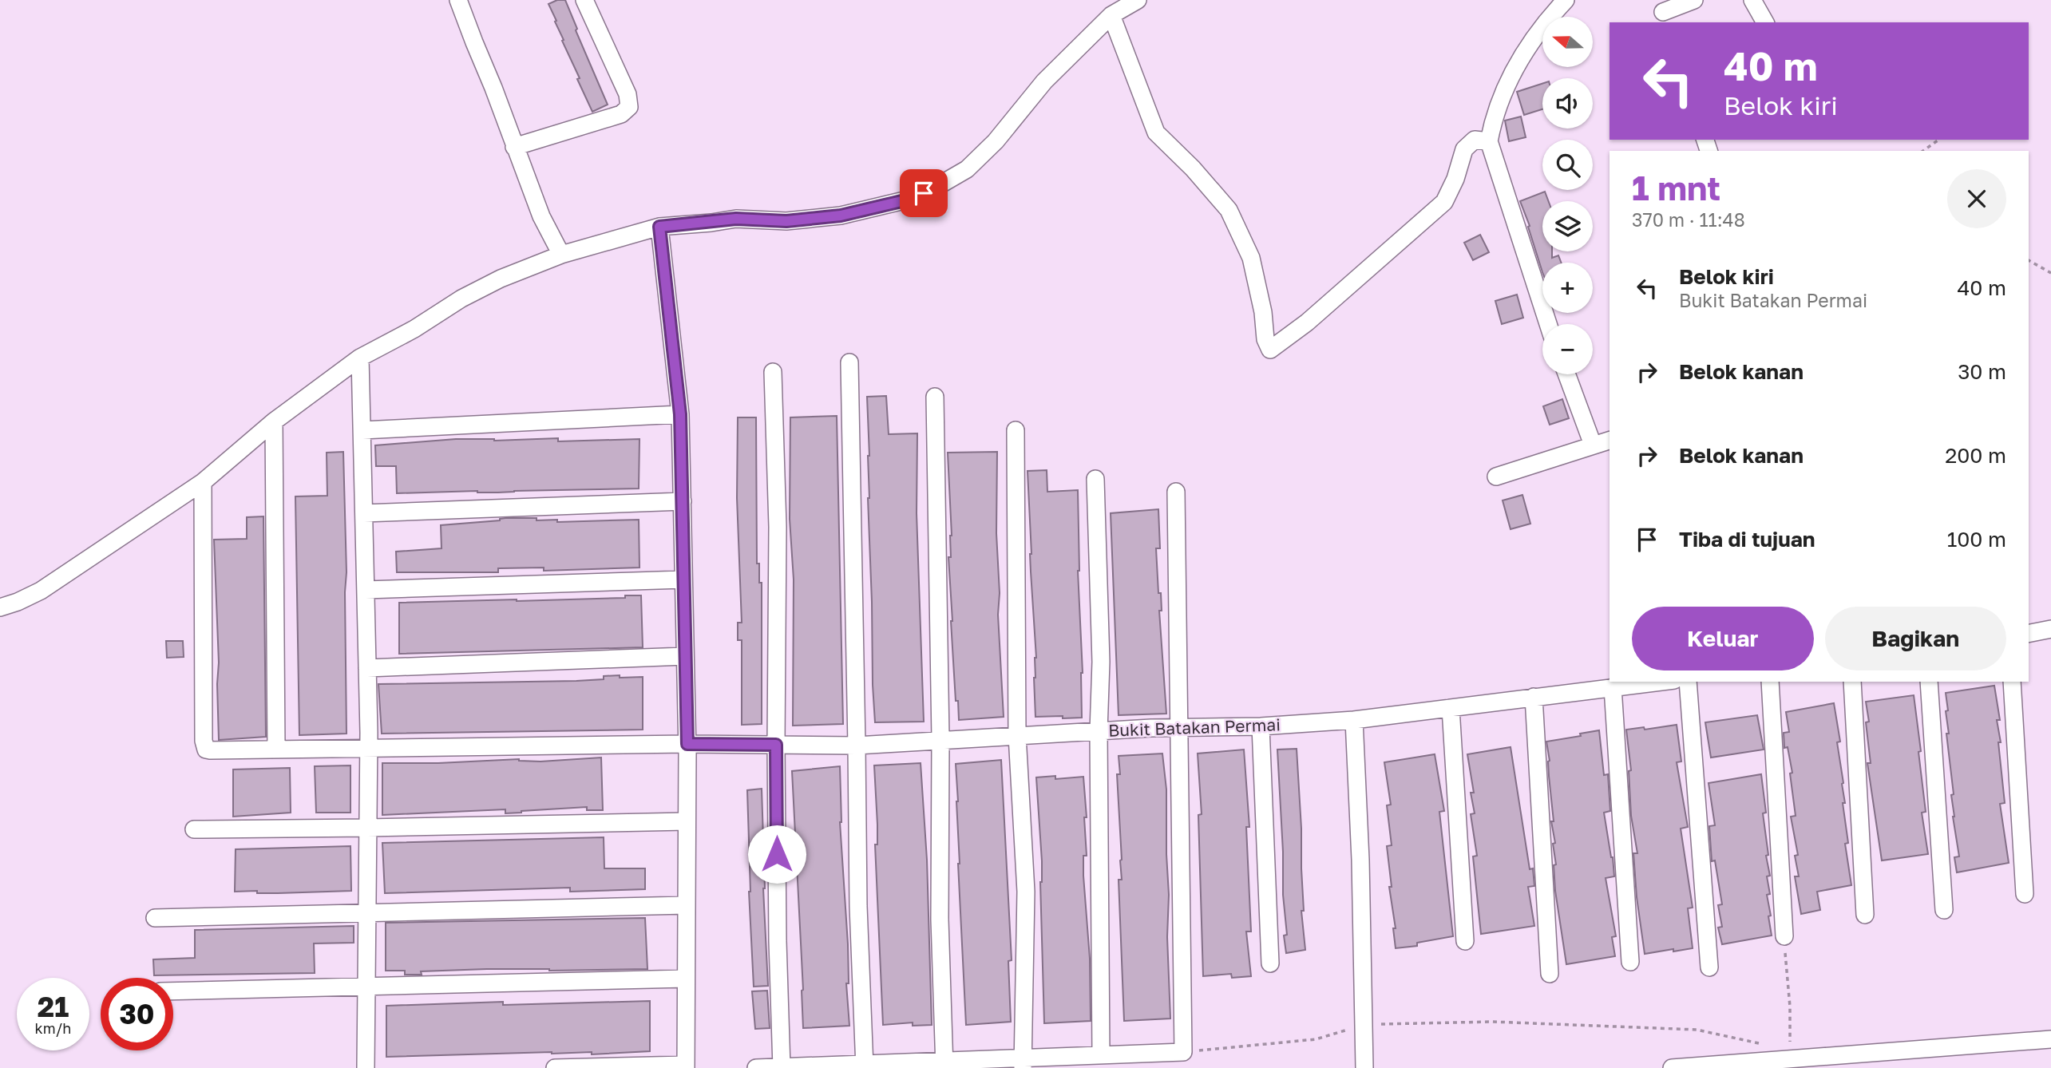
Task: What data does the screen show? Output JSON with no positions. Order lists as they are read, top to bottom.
{
  "streets": {
    "street": ["Bukit Batakan Permai"]
  },
  "north": "left",
  "page": {
    "map_buttons": ["+", "−"],
    "turn": ["40 m", "Belok kiri"],
    "heading": ["1 mnt", "370 m · 11:48"],
    "list": [
      {
        "name": "Belok kiri",
        "note": "Bukit Batakan Permai",
        "value": "40 m"
      },
      {
        "name": "Belok kanan",
        "value": "30 m"
      },
      {
        "name": "Belok kanan",
        "value": "200 m"
      },
      {
        "name": "Tiba di tujuan",
        "value": "100 m"
      }
    ],
    "buttons": ["Keluar", "Bagikan"],
    "speed": "21 km/h",
    "limit": "30"
  }
}
